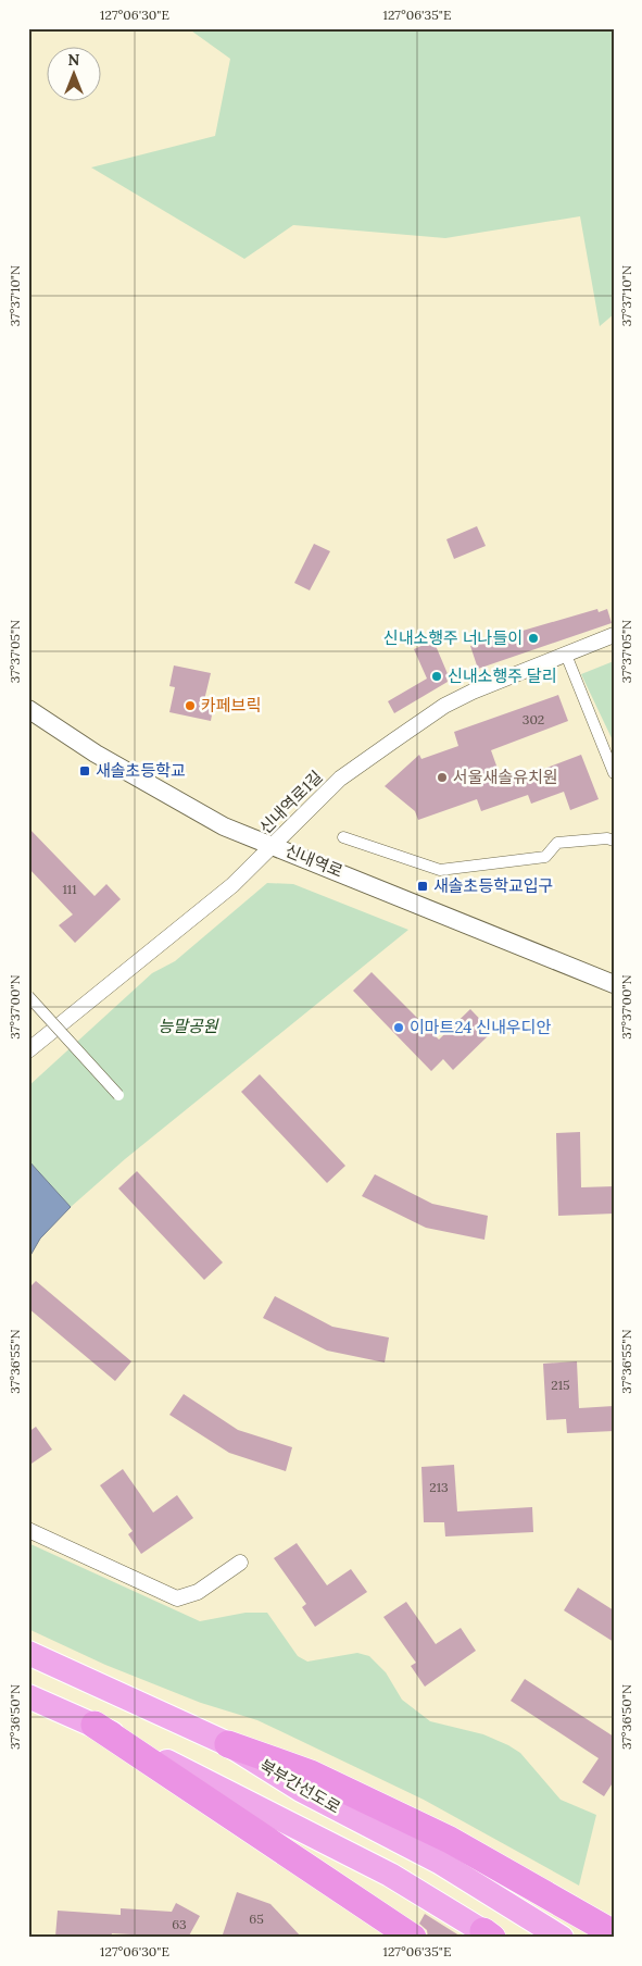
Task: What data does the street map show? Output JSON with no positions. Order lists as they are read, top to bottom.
{
  "streets": {
    "highway": ["북부간선도로"],
    "street": ["신내역로1길", "신내역로"]
  },
  "crossings": [
    ["신내역로1길", "신내역로"]
  ],
  "parks": ["능말공원"],
  "places": {
    "other": [
      "신내소행주 너나들이",
      "신내소행주 달리",
      "카페브릭",
      "서울새솔유치원",
      "이마트24 신내우디안"
    ],
    "transit": ["새솔초등학교", "새솔초등학교입구"]
  },
  "house_numbers": [
    "302",
    "111",
    "215",
    "213",
    "65",
    "63"
  ],
  "north": "top",
  "coordinates": [
    "127°06'30\"E",
    "127°06'35\"E",
    "37°37'10\"N",
    "37°37'05\"N",
    "37°37'00\"N",
    "37°36'55\"N",
    "37°36'50\"N"
  ]
}
